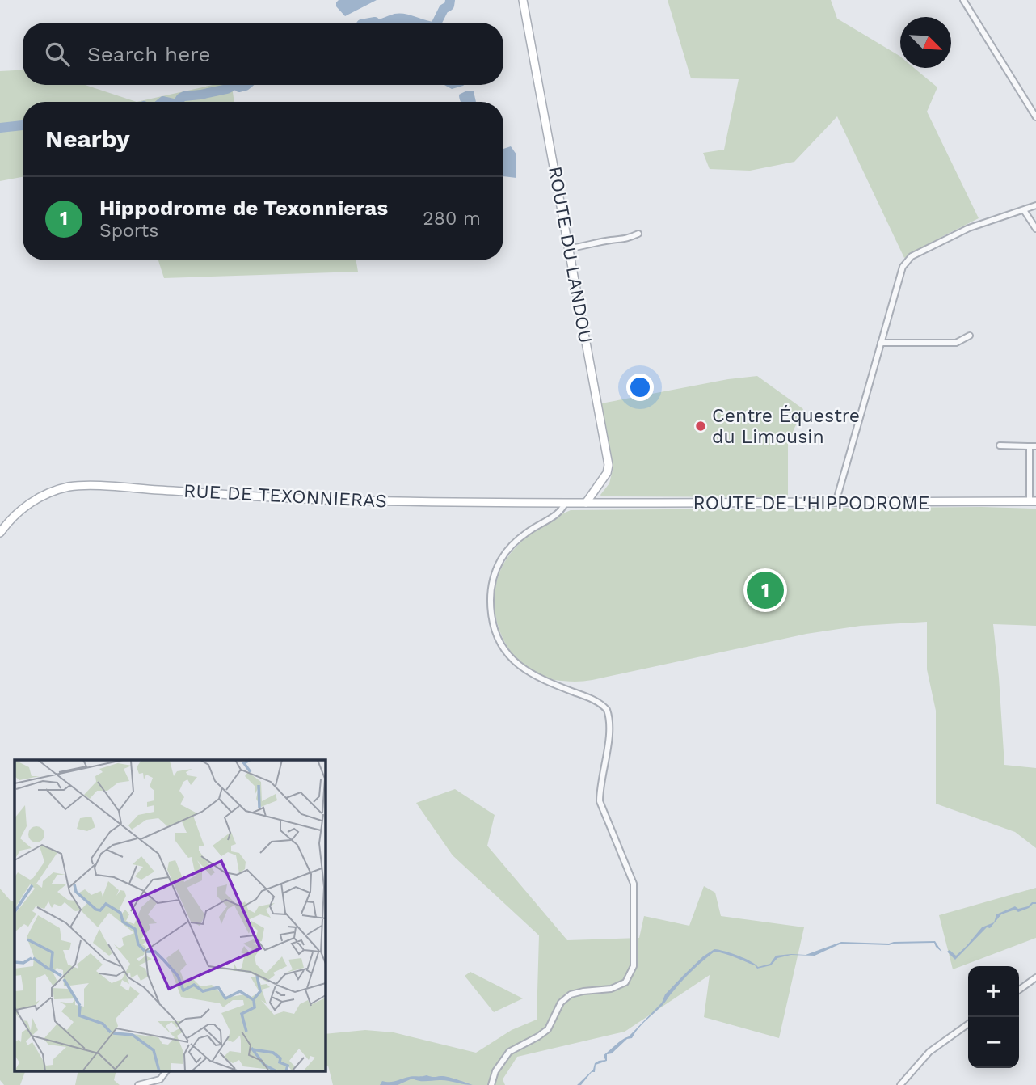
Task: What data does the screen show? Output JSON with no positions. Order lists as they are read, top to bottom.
{
  "streets": {
    "main road": ["ROUTE DU LANDOU", "RUE DE TEXONNIERAS", "ROUTE DE L'HIPPODROME"]
  },
  "crossings": [
    ["ROUTE DU LANDOU", "RUE DE TEXONNIERAS"],
    ["ROUTE DU LANDOU", "ROUTE DE L'HIPPODROME"],
    ["RUE DE TEXONNIERAS", "ROUTE DE L'HIPPODROME"]
  ],
  "places": ["Centre Équestre du Limousin"],
  "north": "bottom right",
  "page": {
    "search": "Search here",
    "heading": "Nearby",
    "list": [
      {
        "mark": "1",
        "name": "Hippodrome de Texonnieras",
        "note": "Sports",
        "value": "280 m"
      }
    ],
    "pins": "1",
    "map_buttons": ["+", "−"]
  }
}
